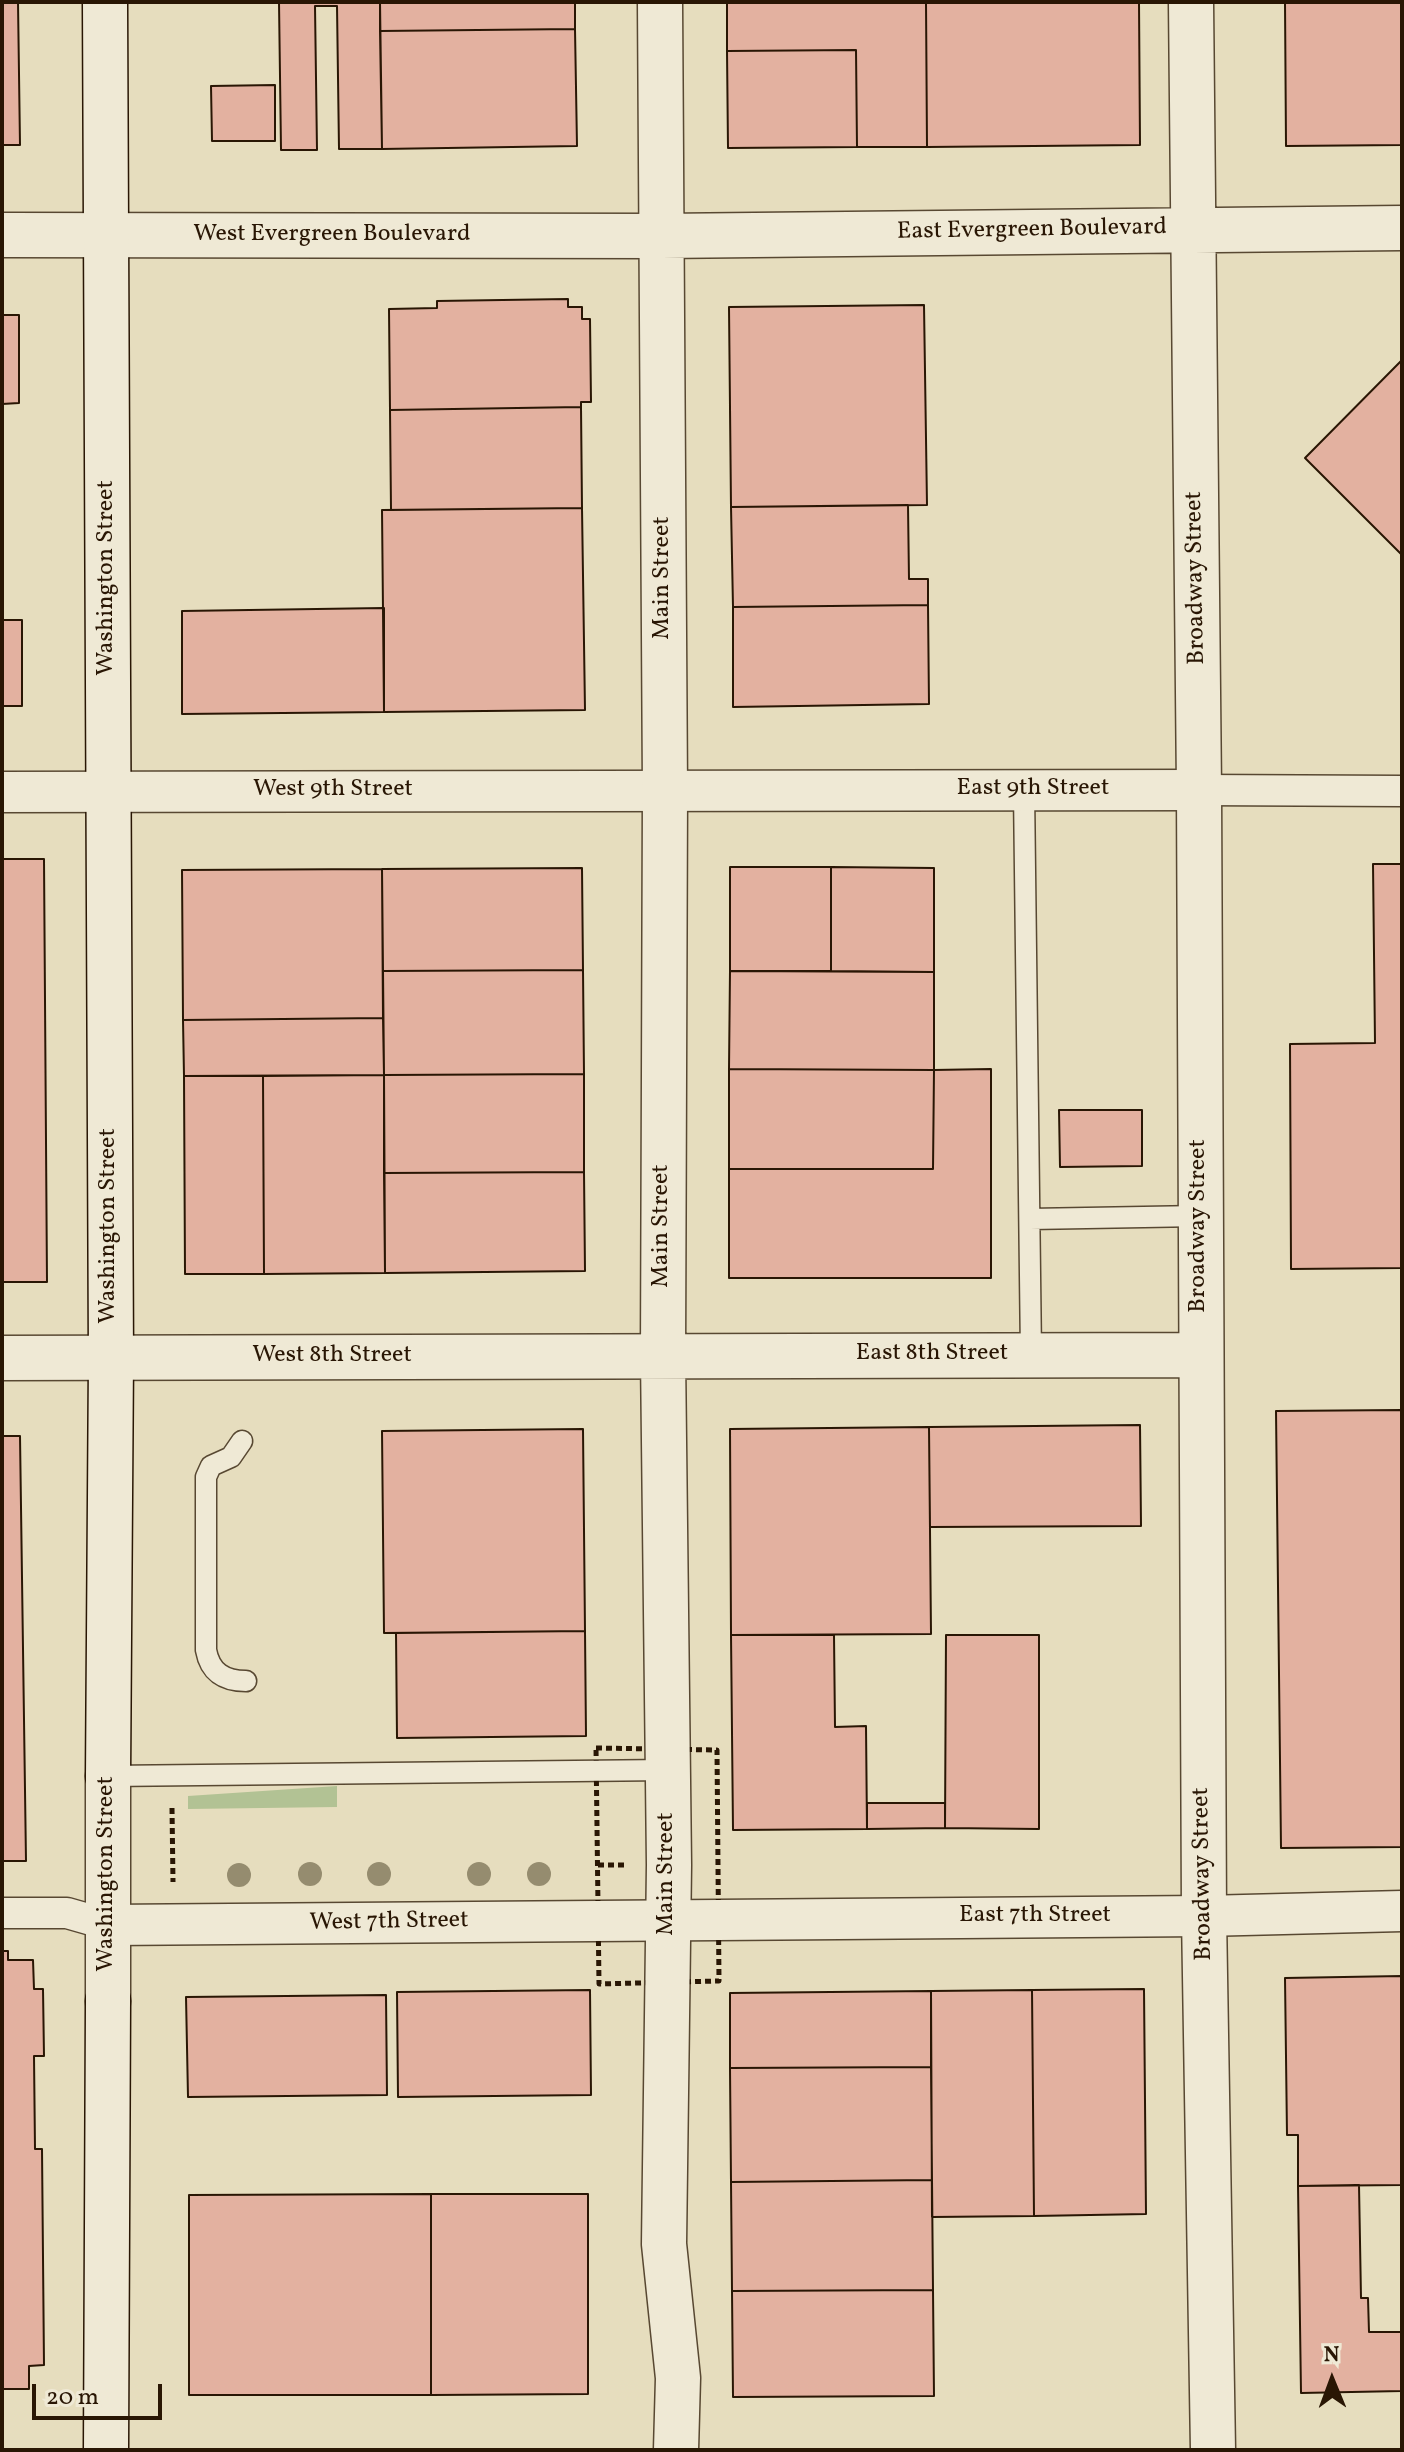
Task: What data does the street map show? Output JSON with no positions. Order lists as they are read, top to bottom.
{
  "streets": {
    "street": [
      "East Evergreen Boulevard",
      "West Evergreen Boulevard",
      "Washington Street",
      "Main Street",
      "Broadway Street",
      "East 9th Street",
      "West 9th Street",
      "East 8th Street",
      "West 8th Street",
      "East 7th Street",
      "West 7th Street"
    ]
  },
  "crossings": [
    ["East Evergreen Boulevard", "West Evergreen Boulevard"],
    ["East Evergreen Boulevard", "Main Street"],
    ["East Evergreen Boulevard", "Broadway Street"],
    ["West Evergreen Boulevard", "Washington Street"],
    ["West Evergreen Boulevard", "Main Street"],
    ["Washington Street", "West 9th Street"],
    ["Washington Street", "West 8th Street"],
    ["Washington Street", "West 7th Street"],
    ["Main Street", "East 9th Street"],
    ["Main Street", "West 9th Street"],
    ["Main Street", "East 8th Street"],
    ["Main Street", "West 8th Street"],
    ["Main Street", "East 7th Street"],
    ["Main Street", "West 7th Street"],
    ["Broadway Street", "East 9th Street"],
    ["Broadway Street", "East 8th Street"],
    ["Broadway Street", "East 7th Street"],
    ["East 9th Street", "West 9th Street"],
    ["East 8th Street", "West 8th Street"],
    ["East 7th Street", "West 7th Street"]
  ],
  "scale_bar": "20 m",
  "north": "top"
}
